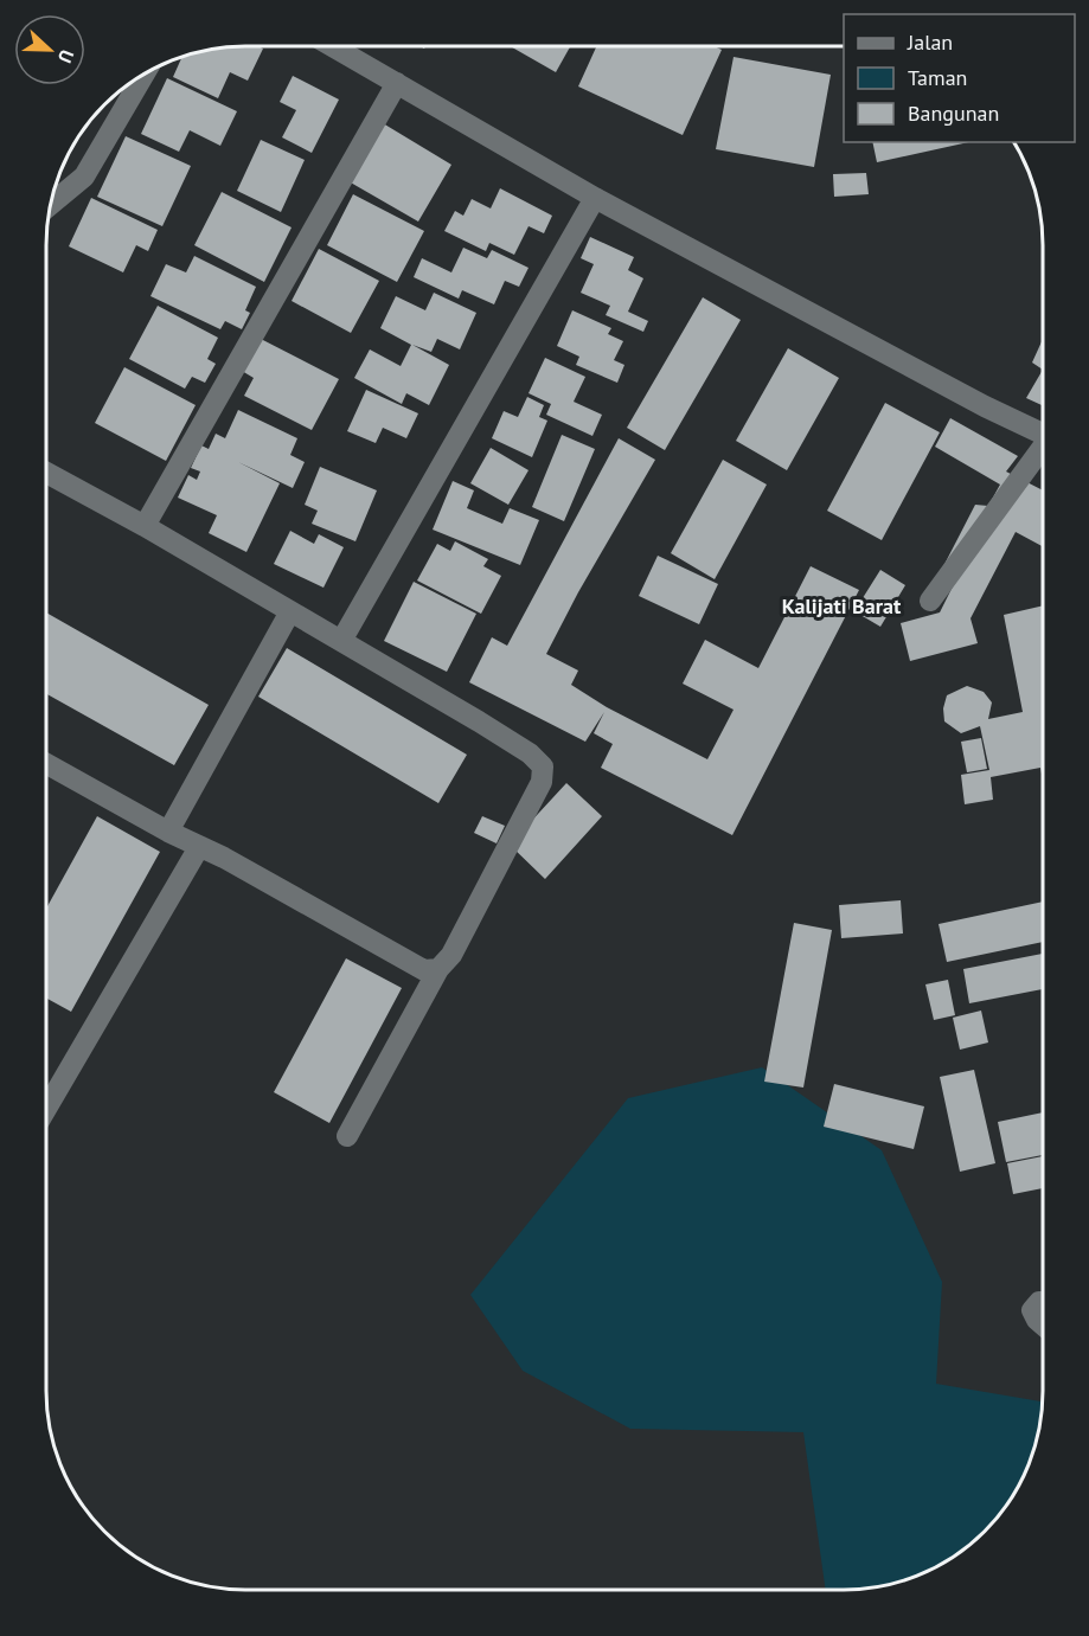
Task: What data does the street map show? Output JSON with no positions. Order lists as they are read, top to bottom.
{
  "districts": ["Kalijati Barat"],
  "legend": ["Jalan", "Taman", "Bangunan"],
  "north": "right"
}
